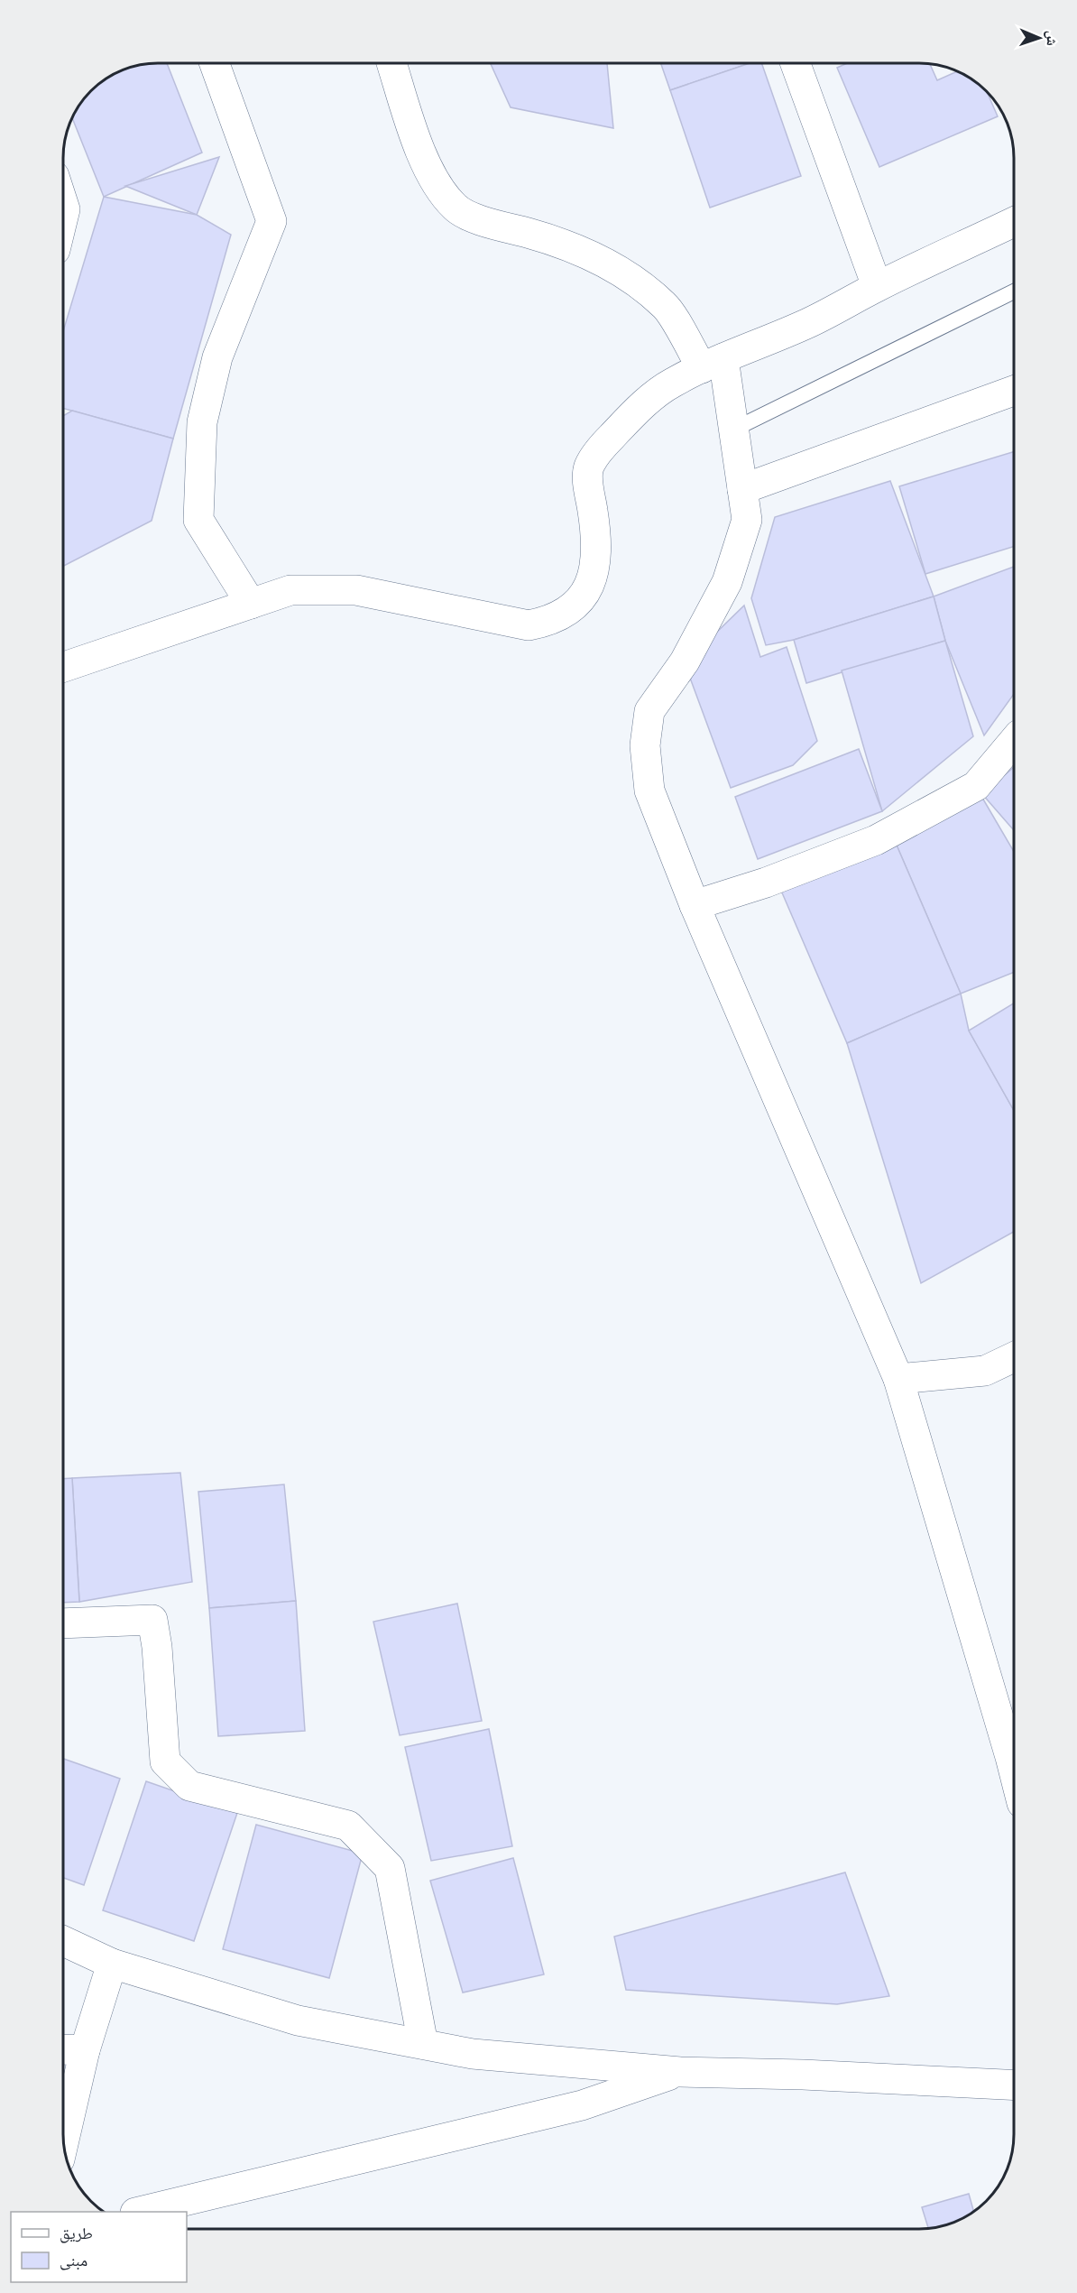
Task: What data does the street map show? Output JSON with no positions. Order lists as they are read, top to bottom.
{
  "legend": ["طريق", "مبنى"],
  "north": "right"
}
